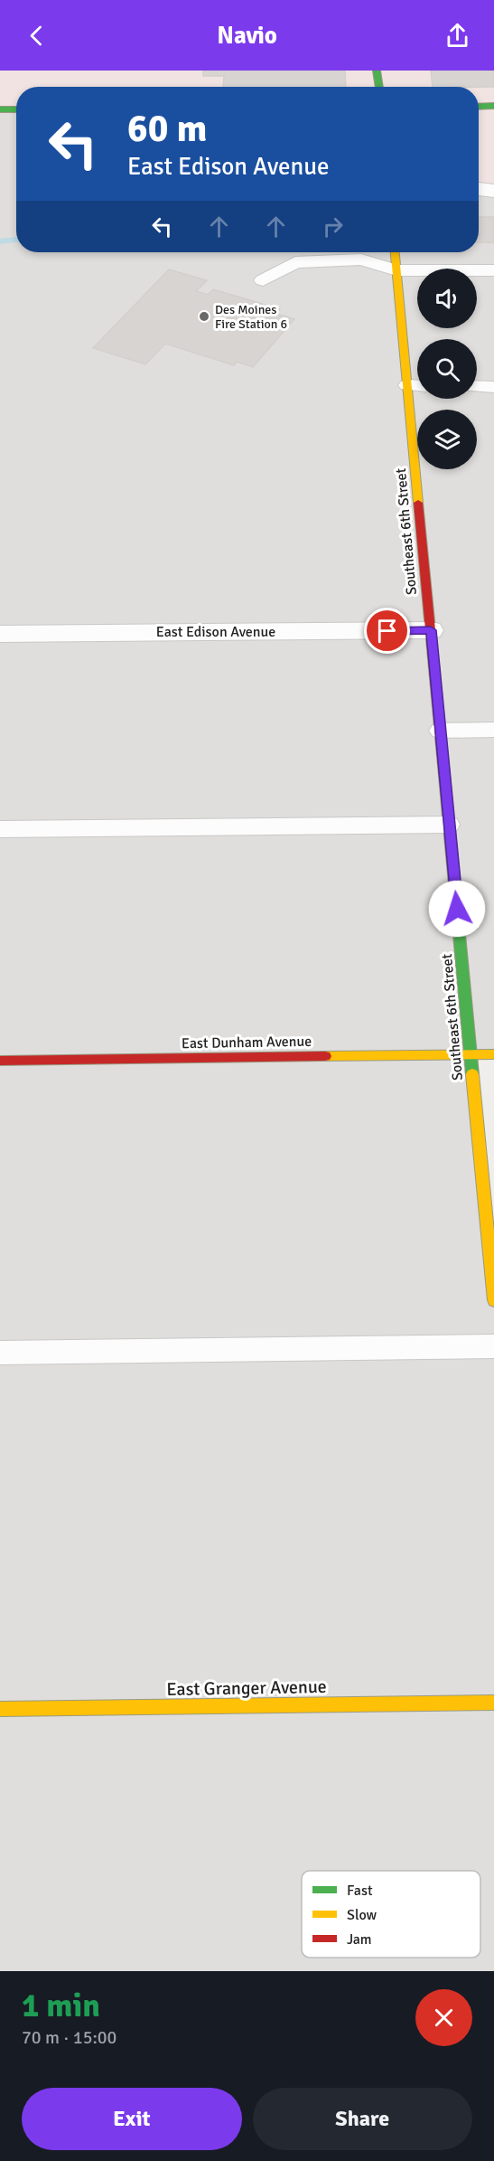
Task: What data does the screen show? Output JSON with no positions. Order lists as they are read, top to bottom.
{
  "streets": {
    "main road": ["Southeast 6th Street", "East Dunham Avenue", "East Granger Avenue"],
    "street": ["East Edison Avenue"]
  },
  "crossings": [
    ["Southeast 6th Street", "East Edison Avenue"],
    ["Southeast 6th Street", "East Dunham Avenue"]
  ],
  "places": ["Des Moines Fire Station 6"],
  "legend": ["Fast", "Slow", "Jam"],
  "page": {
    "header": "Navio",
    "turn": ["60 m", "East Edison Avenue"],
    "heading": ["1 min", "70 m · 15:00"],
    "buttons": ["Exit", "Share"]
  }
}
